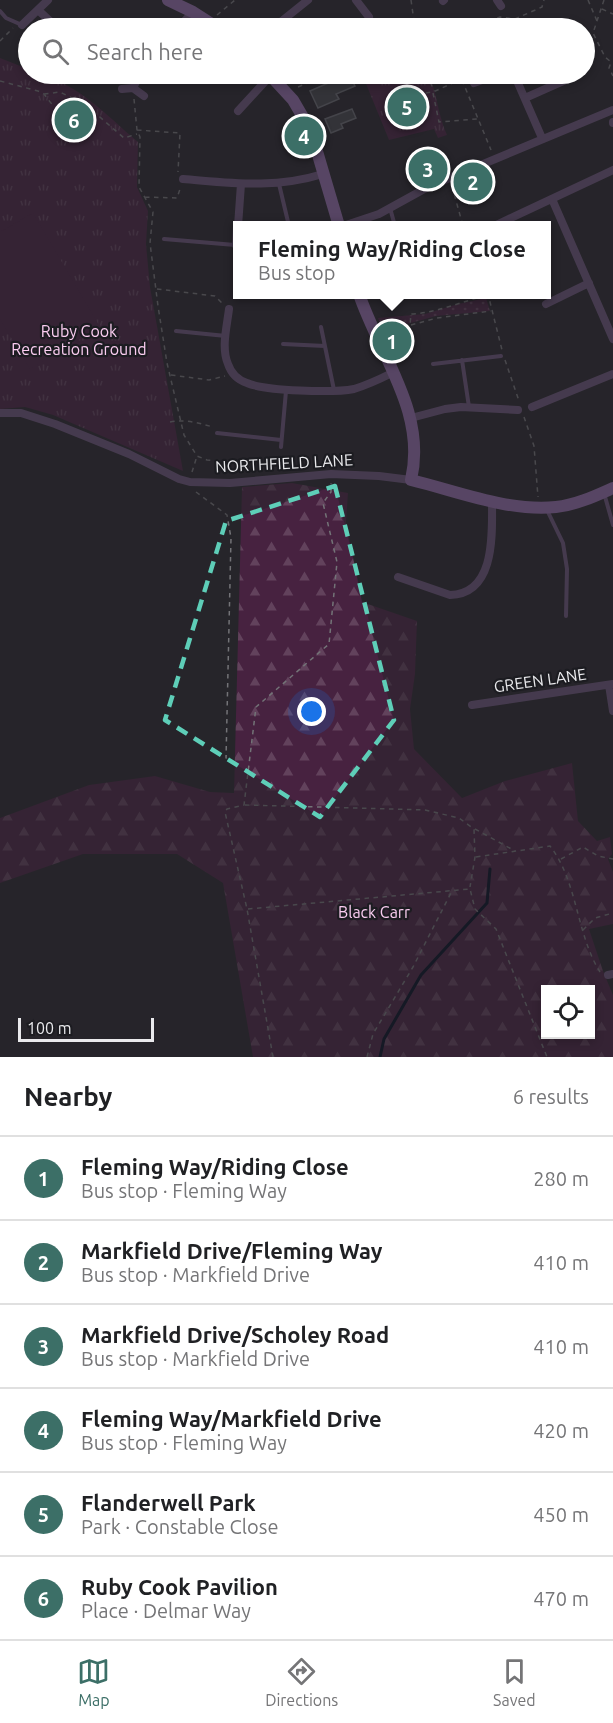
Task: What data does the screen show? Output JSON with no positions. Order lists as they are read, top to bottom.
{
  "streets": {
    "street": ["NORTHFIELD LANE", "GREEN LANE"]
  },
  "parks": ["Ruby Cook Recreation Ground", "Black Carr"],
  "scale_bar": "100 m",
  "page": {
    "search": "Search here",
    "pins": [
      "5",
      "6",
      "4",
      "3",
      "2",
      "1"
    ],
    "popup": ["Fleming Way/Riding Close", "Bus stop"],
    "scale": "100 m",
    "heading": ["Nearby", "6 results"],
    "list": [
      {
        "mark": "1",
        "name": "Fleming Way/Riding Close",
        "note": "Bus stop · Fleming Way",
        "value": "280 m"
      },
      {
        "mark": "2",
        "name": "Markfield Drive/Fleming Way",
        "note": "Bus stop · Markfield Drive",
        "value": "410 m"
      },
      {
        "mark": "3",
        "name": "Markfield Drive/Scholey Road",
        "note": "Bus stop · Markfield Drive",
        "value": "410 m"
      },
      {
        "mark": "4",
        "name": "Fleming Way/Markfield Drive",
        "note": "Bus stop · Fleming Way",
        "value": "420 m"
      },
      {
        "mark": "5",
        "name": "Flanderwell Park",
        "note": "Park · Constable Close",
        "value": "450 m"
      },
      {
        "mark": "6",
        "name": "Ruby Cook Pavilion",
        "note": "Place · Delmar Way",
        "value": "470 m"
      }
    ],
    "nav": ["Map", "Directions", "Saved"]
  }
}
